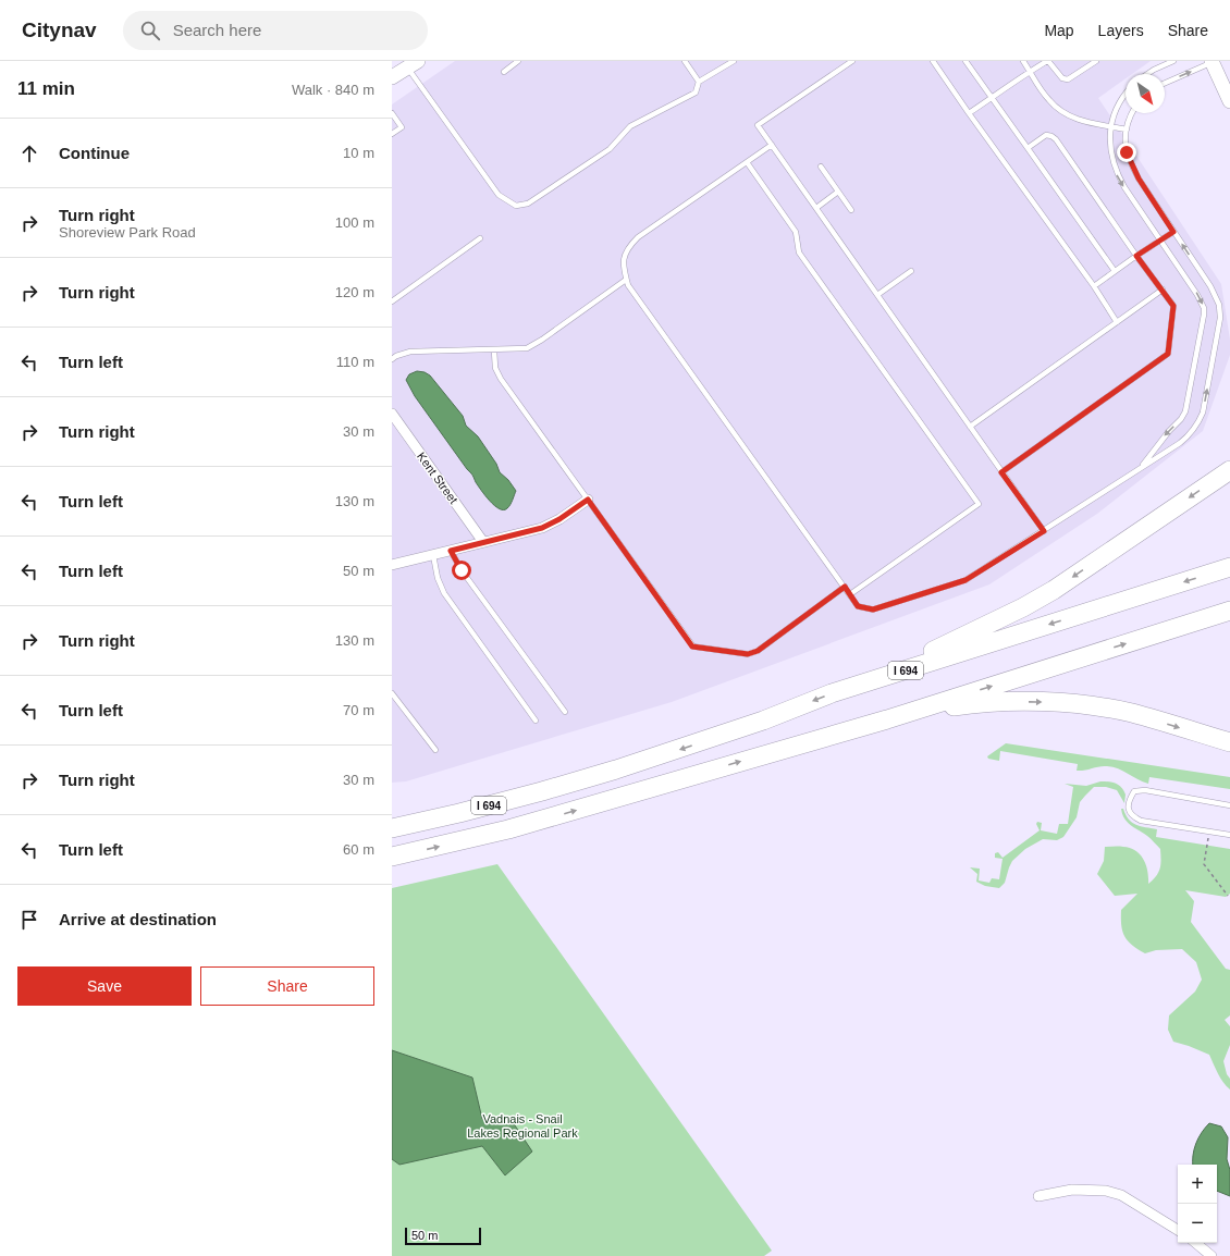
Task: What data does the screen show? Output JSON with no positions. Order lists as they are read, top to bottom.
{
  "streets": {
    "highway": ["I 694"],
    "street": ["Kent Street"]
  },
  "parks": ["Vadnais - Snail Lakes Regional Park"],
  "scale_bar": "50 m",
  "north": "bottom right",
  "page": {
    "header": "Citynav",
    "search": "Search here",
    "nav": ["Map", "Layers", "Share"],
    "heading": ["11 min", "Walk · 840 m"],
    "list": [
      ["Continue", "10 m"],
      ["Turn right", "Shoreview Park Road", "100 m"],
      ["Turn right", "120 m"],
      ["Turn left", "110 m"],
      ["Turn right", "30 m"],
      ["Turn left", "130 m"],
      ["Turn left", "50 m"],
      ["Turn right", "130 m"],
      ["Turn left", "70 m"],
      ["Turn right", "30 m"],
      ["Turn left", "60 m"],
      "Arrive at destination"
    ],
    "buttons": ["Save", "Share"],
    "map_buttons": ["+", "−"],
    "scale": "50 m"
  }
}
